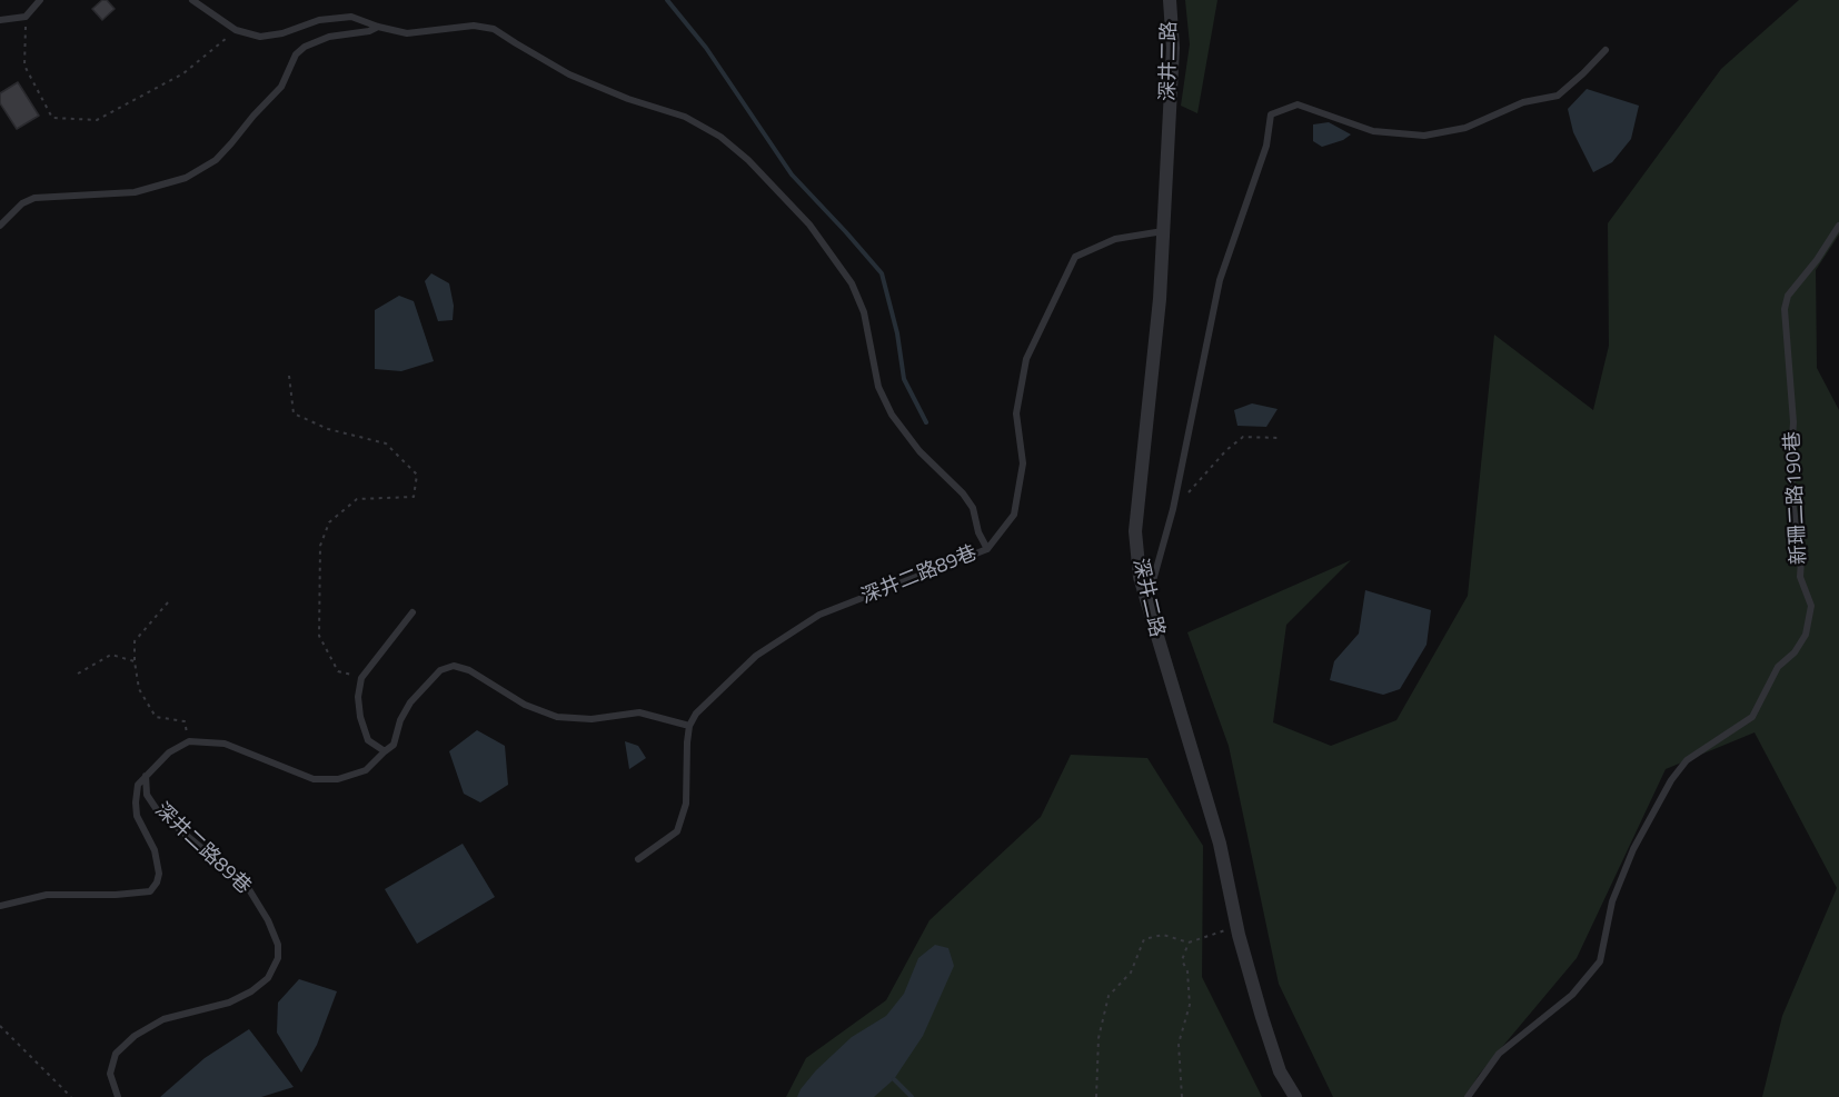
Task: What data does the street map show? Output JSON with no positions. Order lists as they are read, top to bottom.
{
  "streets": {
    "street": ["深井二路"],
    "lane": ["新珊二路190巷", "深井二路89巷"]
  },
  "crossings": [
    ["深井二路", "深井二路89巷"]
  ]
}
